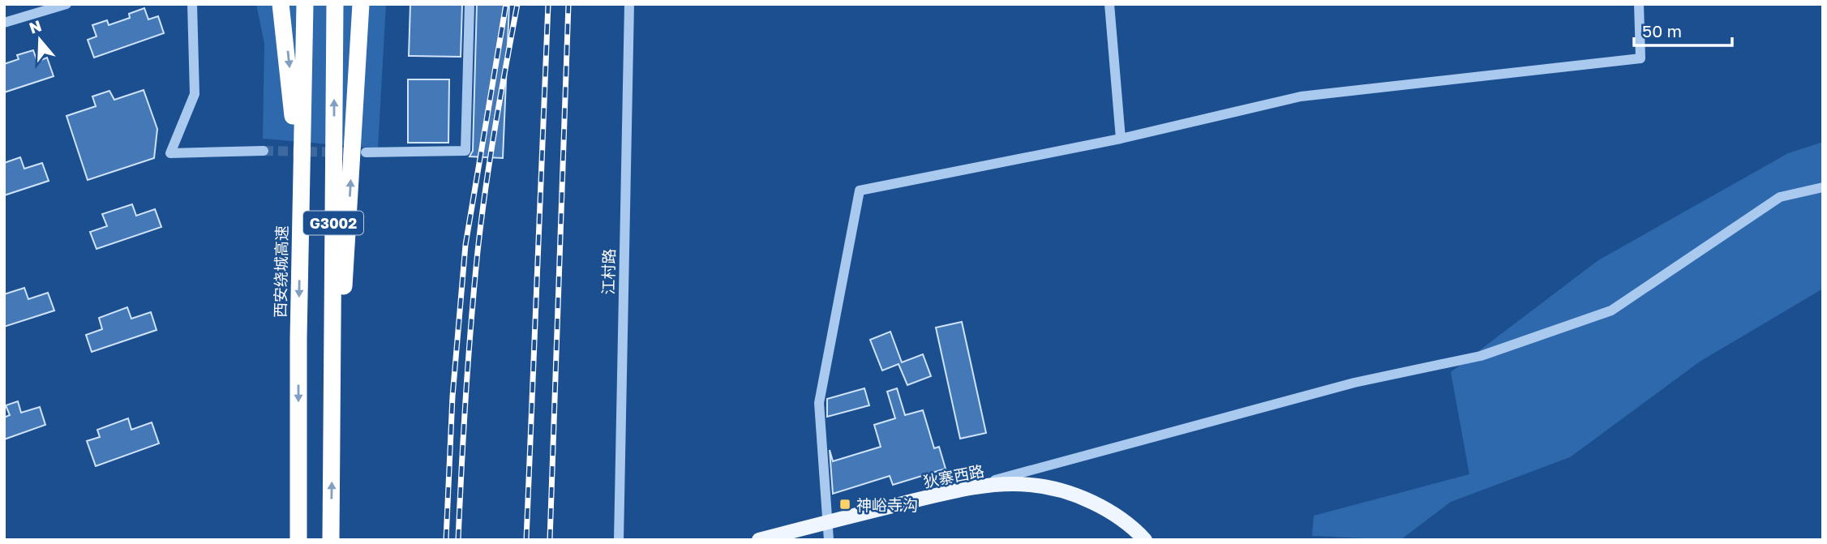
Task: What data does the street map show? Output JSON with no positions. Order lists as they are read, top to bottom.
{
  "streets": {
    "highway": ["G3002", "西安绕城高速"],
    "main road": ["狄寨西路"],
    "street": ["江村路"]
  },
  "places": {
    "transit": ["神峪寺沟"]
  },
  "scale_bar": "50 m",
  "north": "top"
}
